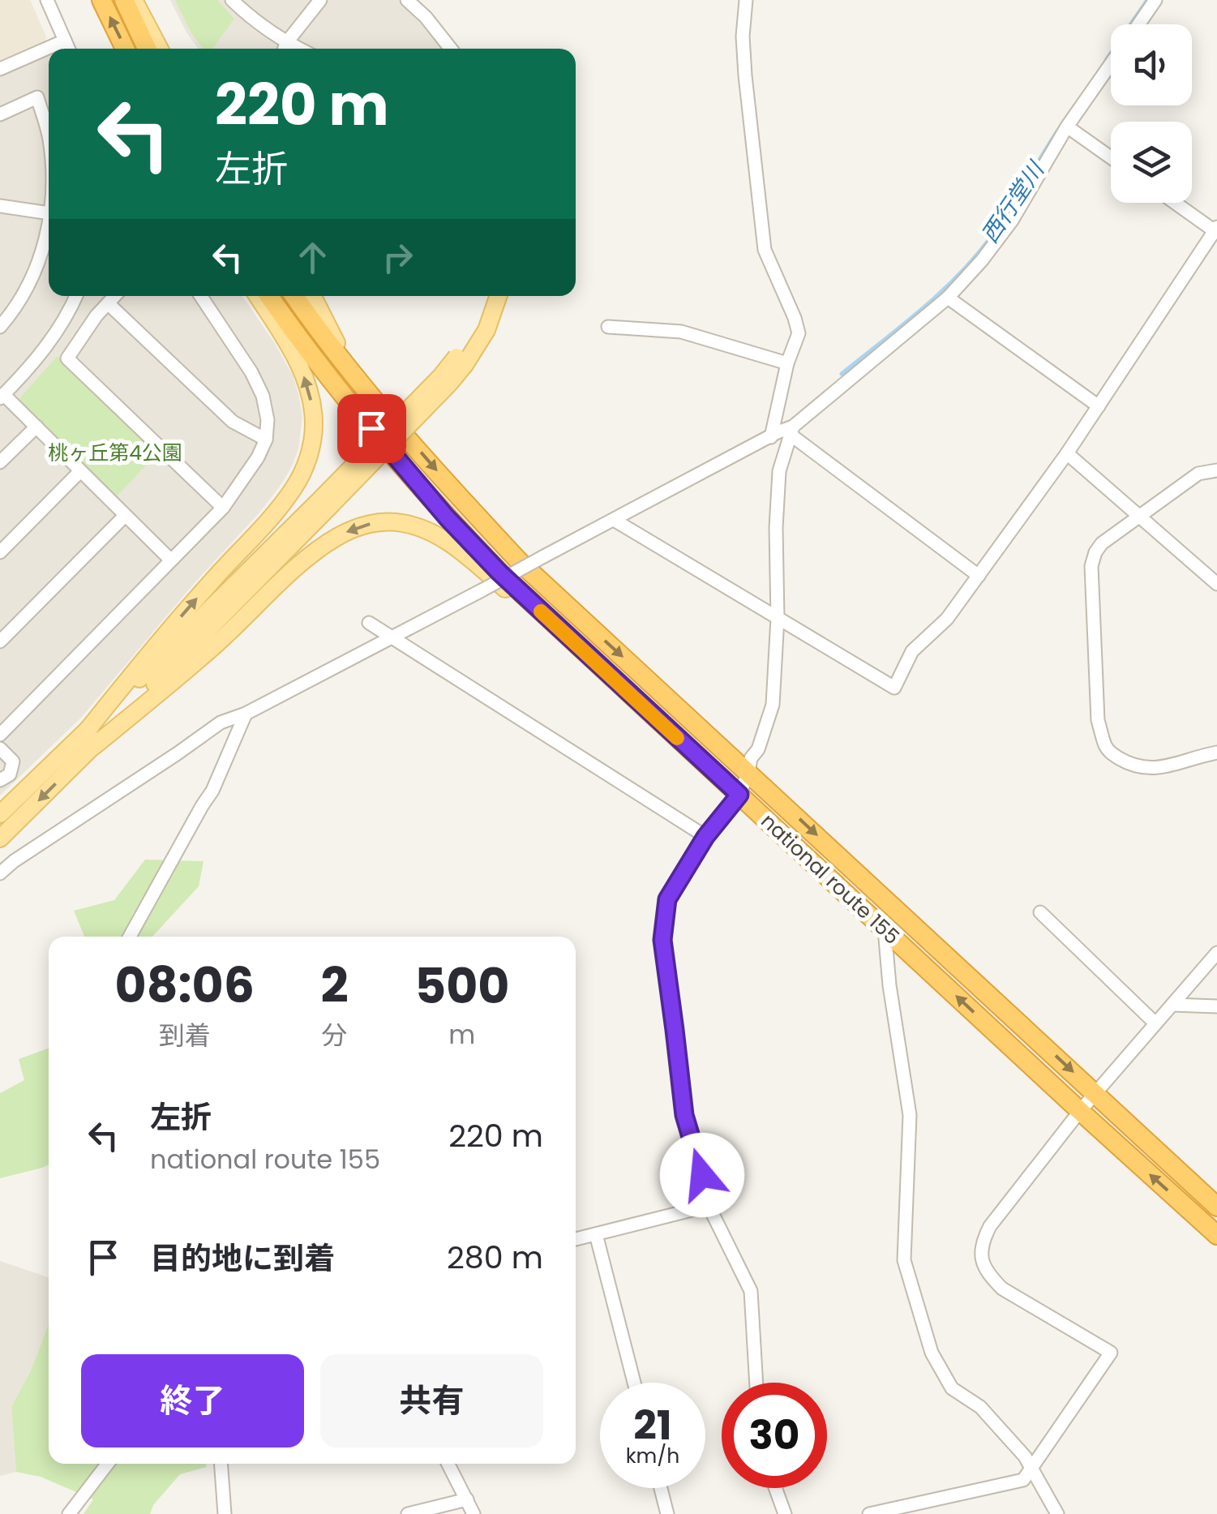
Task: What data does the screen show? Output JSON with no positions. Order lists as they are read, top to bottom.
{
  "streets": {
    "highway": ["national route 155"]
  },
  "water": ["西行堂川"],
  "parks": ["桃ヶ丘第4公園"],
  "page": {
    "turn": ["220 m", "左折"],
    "eta": [
      "08:06",
      "到着",
      "2",
      "分",
      "500",
      "m"
    ],
    "list": [
      {
        "name": "左折",
        "note": "national route 155",
        "value": "220 m"
      },
      {
        "name": "目的地に到着",
        "value": "280 m"
      }
    ],
    "buttons": ["終了", "共有"],
    "speed": "21 km/h",
    "limit": "30"
  }
}
